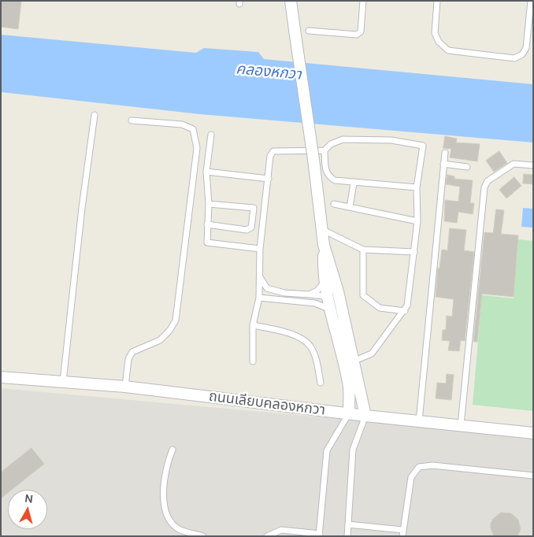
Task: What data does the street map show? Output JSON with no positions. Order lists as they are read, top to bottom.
{
  "streets": {
    "street": ["ถนนเลียบคลองหกวา"]
  },
  "water": ["คลองหกวา"],
  "north": "top"
}
